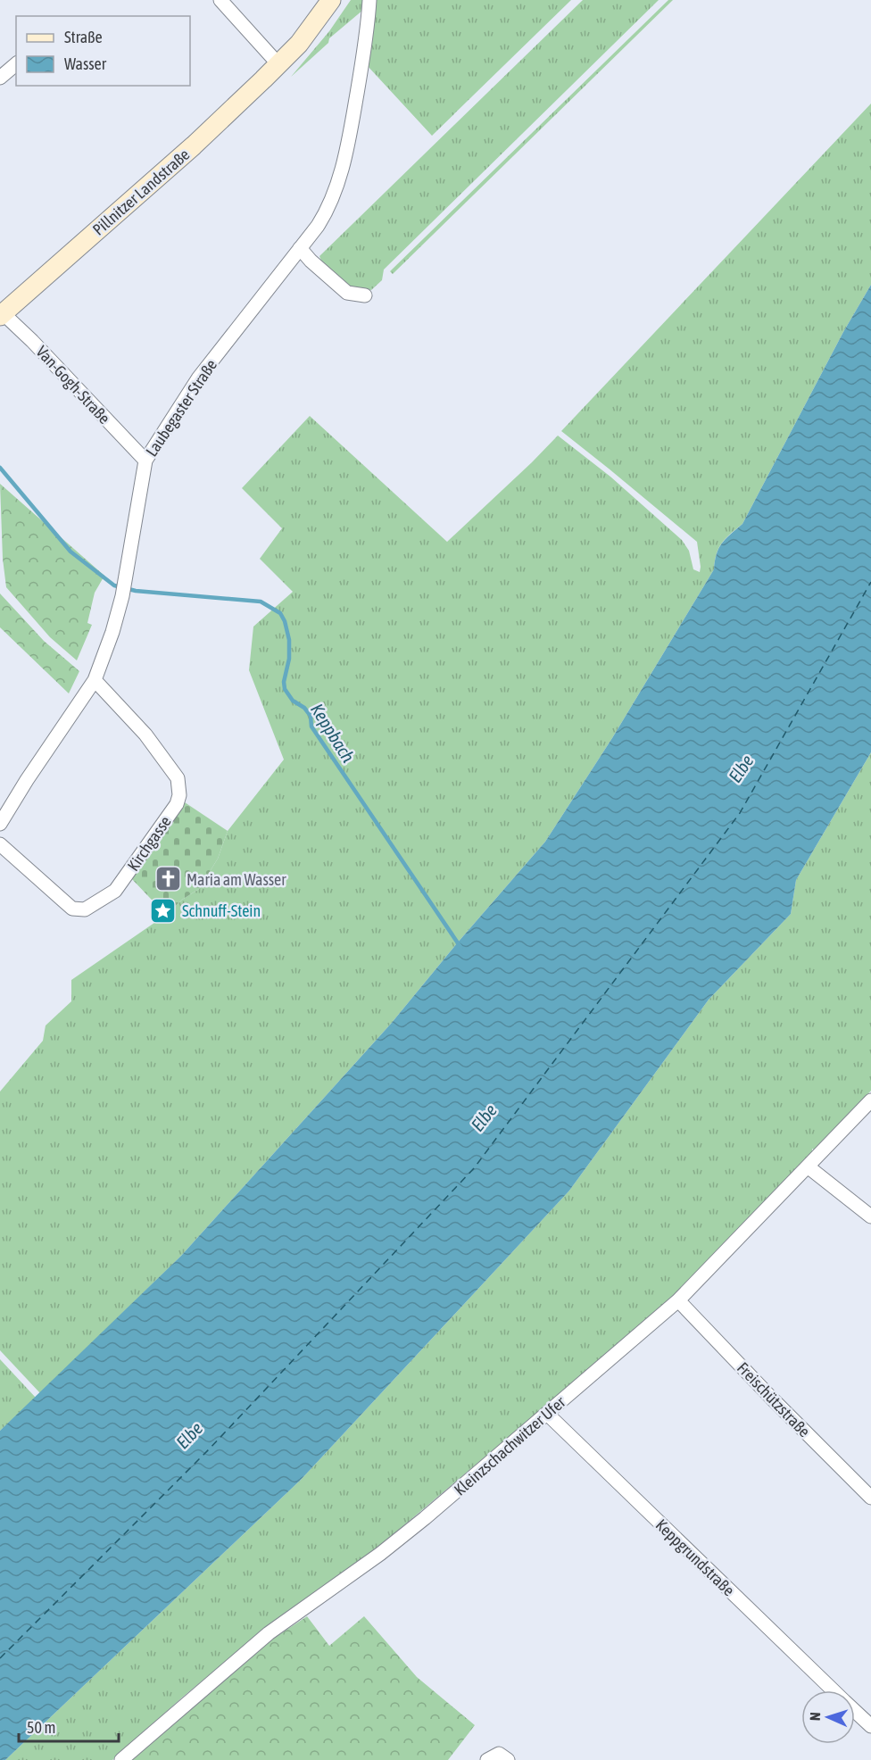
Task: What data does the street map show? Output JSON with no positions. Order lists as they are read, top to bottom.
{
  "streets": {
    "main road": ["Pillnitzer Landstraße"],
    "street": [
      "Van-Gogh-Straße",
      "Laubegaster Straße",
      "Kirchgasse",
      "Freischützstraße",
      "Kleinzschachwitzer Ufer",
      "Keppgrundstraße"
    ]
  },
  "crossings": [
    ["Pillnitzer Landstraße", "Van-Gogh-Straße"],
    ["Van-Gogh-Straße", "Laubegaster Straße"],
    ["Laubegaster Straße", "Kirchgasse"],
    ["Freischützstraße", "Kleinzschachwitzer Ufer"],
    ["Kleinzschachwitzer Ufer", "Keppgrundstraße"]
  ],
  "water": ["Keppbach", "Elbe"],
  "places": {
    "church": ["Maria am Wasser"],
    "place": ["Schnuff-Stein"]
  },
  "legend": ["Straße", "Wasser"],
  "scale_bar": "50 m",
  "north": "left"
}
